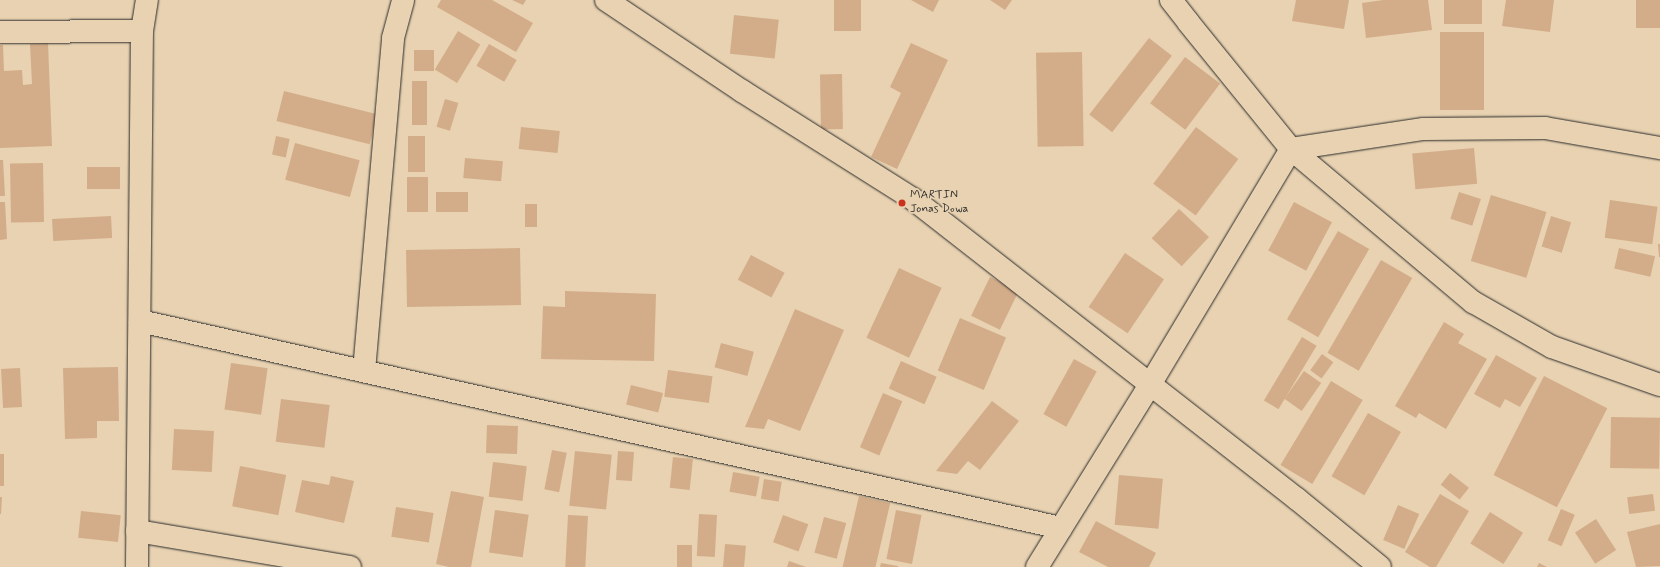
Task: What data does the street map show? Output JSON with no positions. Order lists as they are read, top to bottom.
{
  "places": ["MARTIN Jonas Dowa"]
}
